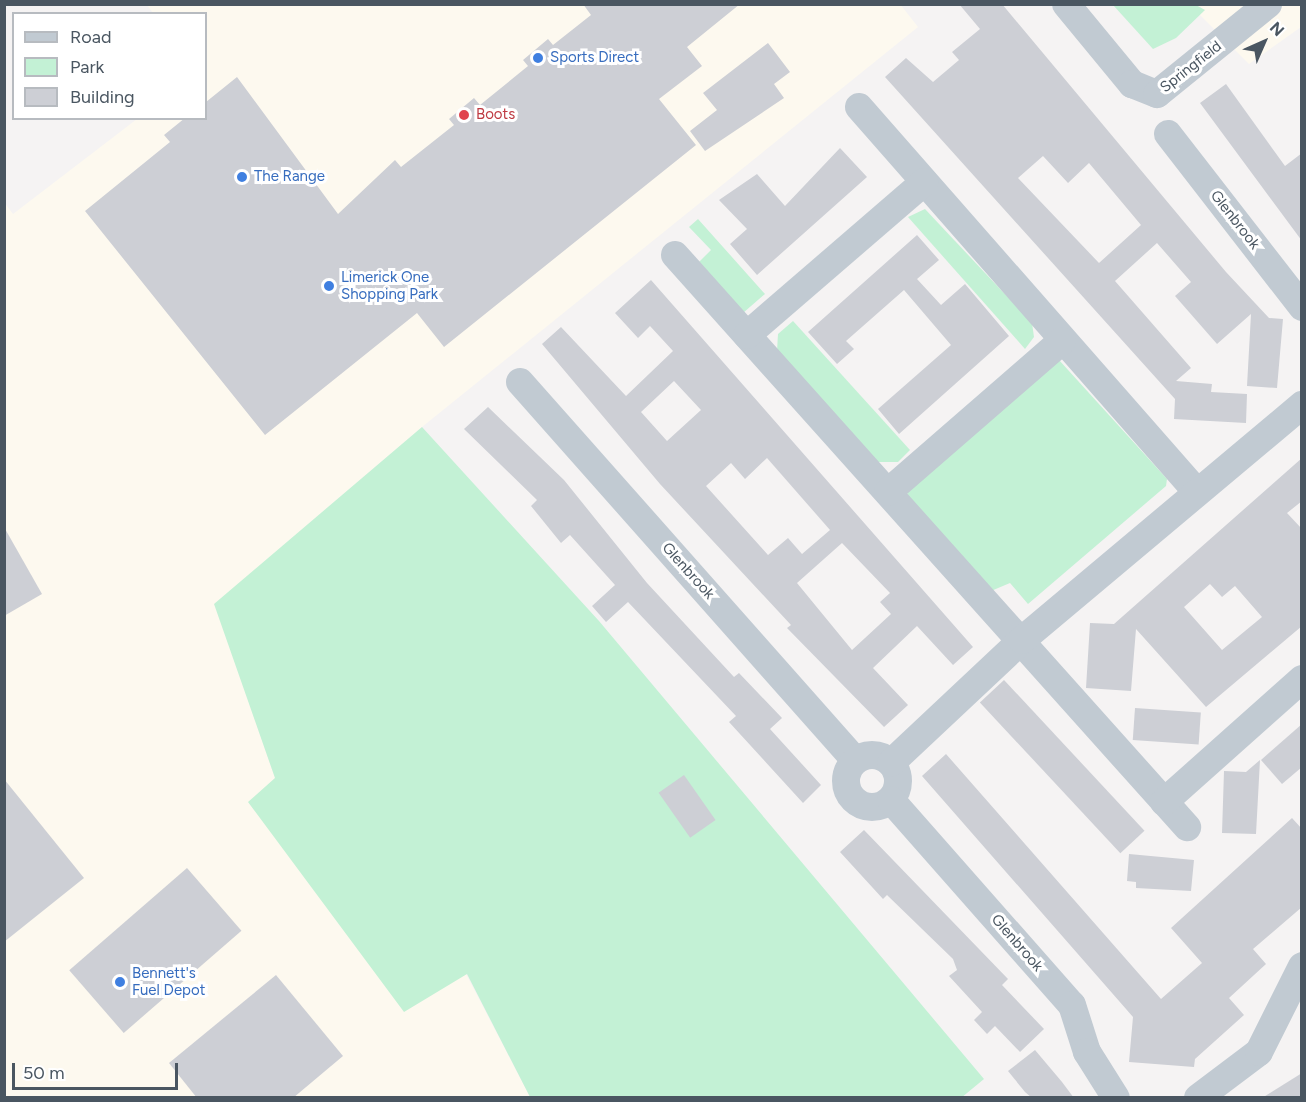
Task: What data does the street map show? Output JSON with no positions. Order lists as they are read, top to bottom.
{
  "streets": {
    "street": ["Springfield", "Glenbrook"]
  },
  "places": [
    "Sports Direct",
    "Boots",
    "The Range",
    "Limerick One Shopping Park",
    "Bennett's Fuel Depot"
  ],
  "legend": ["Road", "Park", "Building"],
  "scale_bar": "50 m",
  "north": "top right"
}
